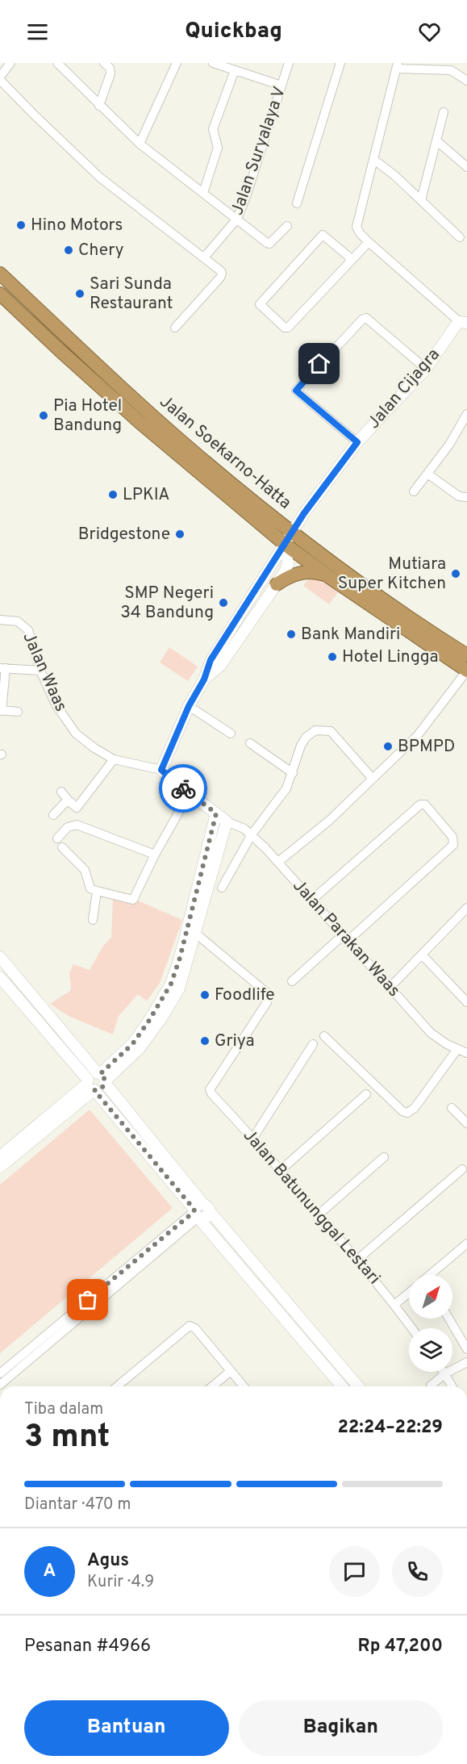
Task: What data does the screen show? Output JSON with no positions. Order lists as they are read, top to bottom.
{
  "streets": {
    "highway": ["Jalan Soekarno-Hatta"],
    "street": [
      "Jalan Suryalaya V",
      "Jalan Cijagra",
      "Jalan Waas",
      "Jalan Parakan Waas",
      "Jalan Batununggal Lestari"
    ]
  },
  "crossings": [
    ["Jalan Cijagra", "Jalan Soekarno-Hatta"],
    ["Jalan Waas", "Jalan Parakan Waas"]
  ],
  "places": [
    "Hino Motors",
    "Chery",
    "Sari Sunda Restaurant",
    "Pia Hotel Bandung",
    "LPKIA",
    "Bridgestone",
    "Mutiara Super Kitchen",
    "SMP Negeri 34 Bandung",
    "Bank Mandiri",
    "Hotel Lingga",
    "BPMPD",
    "Foodlife",
    "Griya"
  ],
  "north": "top right",
  "page": {
    "header": "Quickbag",
    "heading": ["3 mnt", "Tiba dalam", "22:24–22:29"],
    "panel": [
      "Agus",
      "Kurir · 4.9",
      "Pesanan #4966",
      "Rp 47,200"
    ],
    "bar": "Diantar · 470 m",
    "round": "A",
    "buttons": ["Bantuan", "Bagikan"]
  }
}
